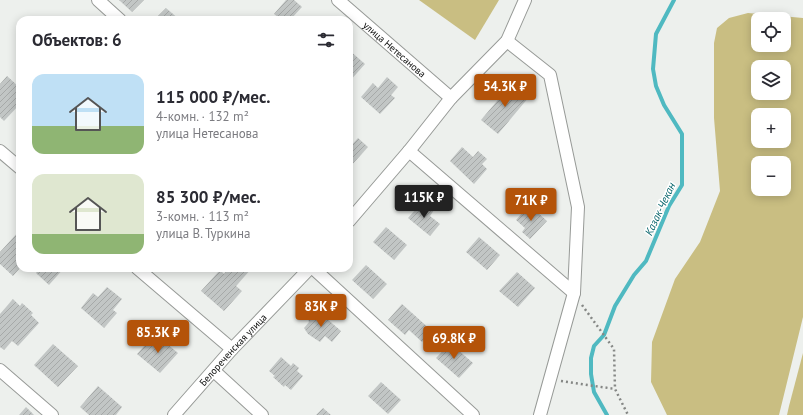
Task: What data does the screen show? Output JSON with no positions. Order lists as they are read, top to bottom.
{
  "streets": {
    "street": ["улица Нетесанова", "Белореченская улица"]
  },
  "water": ["Казак-Чекан"],
  "page": {
    "map_buttons": ["+", "−"],
    "heading": "Объектов: 6",
    "list": [
      {
        "name": "115 000 ₽/мес.",
        "note": "4-комн. · 132 m² · улица Нетесанова"
      },
      {
        "name": "85 300 ₽/мес.",
        "note": "3-комн. · 113 m² · улица В. Туркина"
      }
    ],
    "price": [
      "54.3K ₽",
      "115K ₽",
      "71K ₽",
      "83K ₽",
      "85.3K ₽",
      "69.8K ₽"
    ]
  }
}
